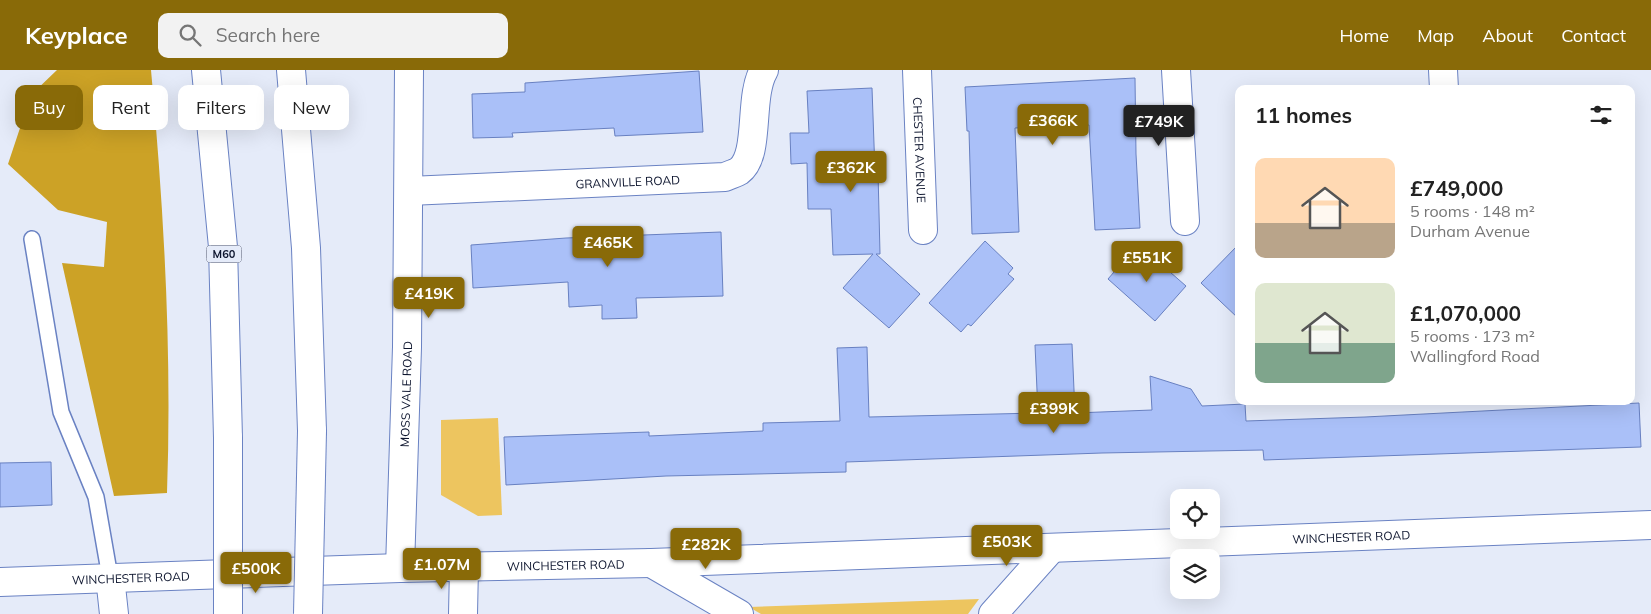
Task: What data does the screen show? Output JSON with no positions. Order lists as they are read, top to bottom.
{
  "streets": {
    "main road": [
      "CHESTER AVENUE",
      "GRANVILLE ROAD",
      "M60",
      "MOSS VALE ROAD",
      "WINCHESTER ROAD"
    ]
  },
  "crossings": [
    ["GRANVILLE ROAD", "MOSS VALE ROAD"],
    ["MOSS VALE ROAD", "WINCHESTER ROAD"]
  ],
  "page": {
    "header": "Keyplace",
    "search": "Search here",
    "nav": [
      "Home",
      "Map",
      "About",
      "Contact"
    ],
    "chip": [
      "Buy",
      "Rent",
      "Filters",
      "New"
    ],
    "heading": "11 homes",
    "price": [
      "£366K",
      "£749K",
      "£362K",
      "£465K",
      "£551K",
      "£419K",
      "£399K",
      "£503K",
      "£282K",
      "£1.07M",
      "£500K"
    ],
    "list": [
      {
        "name": "£749,000",
        "note": "5 rooms · 148 m² · Durham Avenue"
      },
      {
        "name": "£1,070,000",
        "note": "5 rooms · 173 m² · Wallingford Road"
      }
    ]
  }
}
